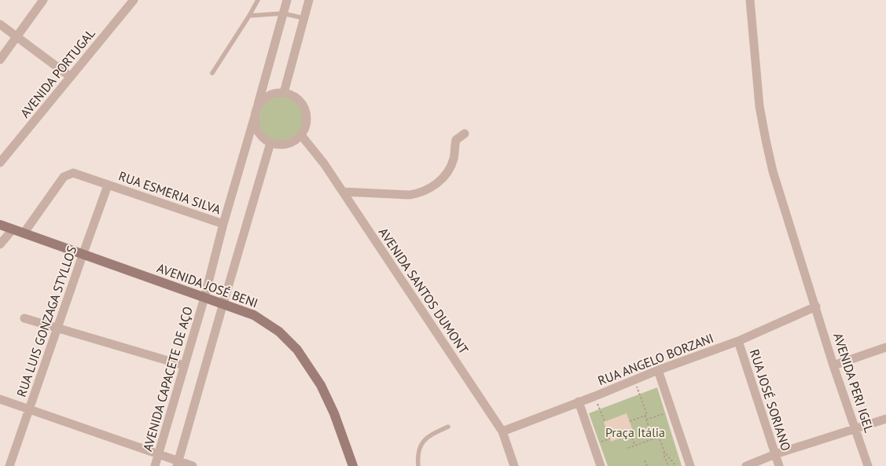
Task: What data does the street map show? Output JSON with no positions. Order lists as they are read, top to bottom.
{
  "streets": {
    "main road": ["AVENIDA JOSÉ BENI"],
    "street": [
      "AVENIDA PORTUGAL",
      "RUA ESMERIA SILVA",
      "AVENIDA SANTOS DUMONT",
      "RUA LUIS GONZAGA STYLLOS",
      "RUA ANGELO BORZANI",
      "AVENIDA CAPACETE DE AÇO",
      "AVENIDA PERI IGEL",
      "RUA JOSÉ SORIANO"
    ]
  },
  "crossings": [
    ["RUA ESMERIA SILVA", "AVENIDA JOSÉ BENI"],
    ["RUA ESMERIA SILVA", "RUA LUIS GONZAGA STYLLOS"],
    ["RUA ESMERIA SILVA", "AVENIDA CAPACETE DE AÇO"],
    ["AVENIDA JOSÉ BENI", "RUA LUIS GONZAGA STYLLOS"],
    ["AVENIDA JOSÉ BENI", "AVENIDA CAPACETE DE AÇO"],
    ["AVENIDA SANTOS DUMONT", "RUA ANGELO BORZANI"],
    ["AVENIDA SANTOS DUMONT", "AVENIDA CAPACETE DE AÇO"],
    ["RUA ANGELO BORZANI", "AVENIDA PERI IGEL"],
    ["RUA ANGELO BORZANI", "RUA JOSÉ SORIANO"]
  ],
  "parks": ["Praça Itália"]
}
